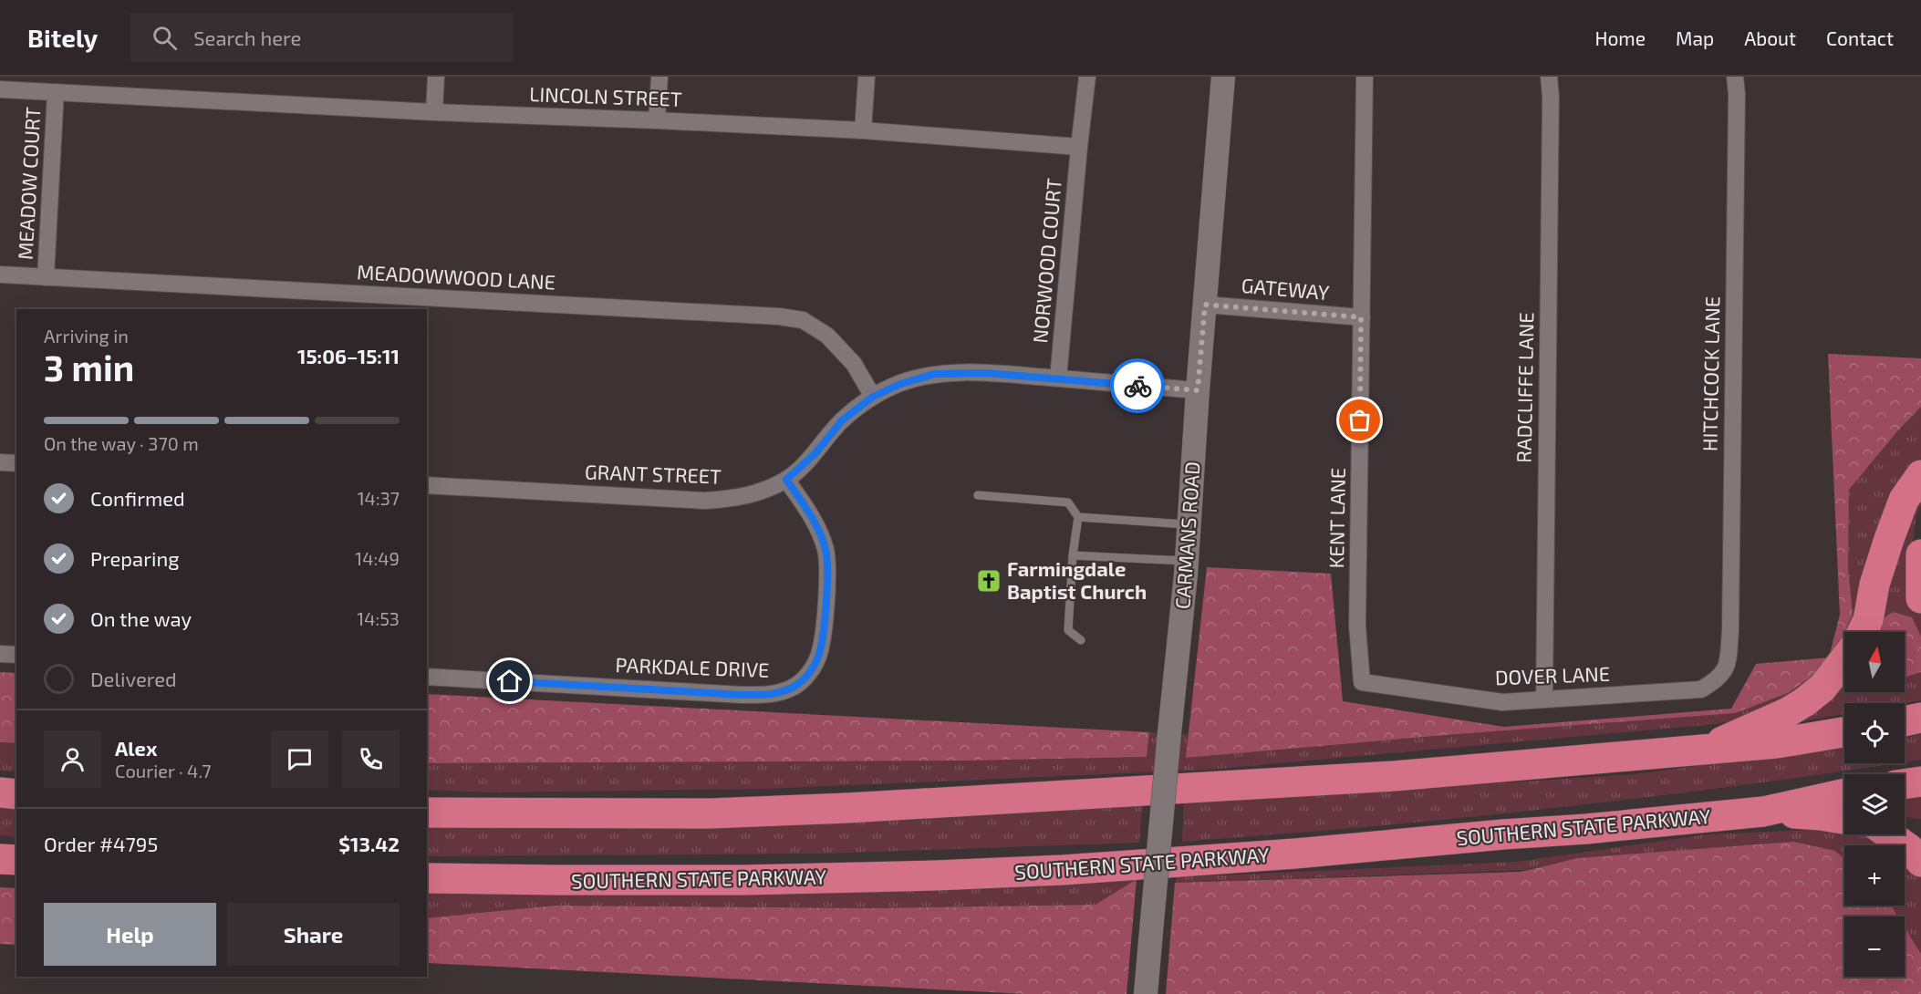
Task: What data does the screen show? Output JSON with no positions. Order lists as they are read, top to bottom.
{
  "streets": {
    "highway": ["SOUTHERN STATE PARKWAY"],
    "street": [
      "LINCOLN STREET",
      "MEADOW COURT",
      "NORWOOD COURT",
      "MEADOWWOOD LANE",
      "GATEWAY",
      "HITCHCOCK LANE",
      "RADCLIFFE LANE",
      "GRANT STREET",
      "KENT LANE",
      "CARMANS ROAD",
      "PARKDALE DRIVE",
      "DOVER LANE"
    ]
  },
  "crossings": [
    ["LINCOLN STREET", "MEADOW COURT"],
    ["LINCOLN STREET", "NORWOOD COURT"],
    ["MEADOW COURT", "MEADOWWOOD LANE"],
    ["NORWOOD COURT", "GRANT STREET"],
    ["MEADOWWOOD LANE", "GRANT STREET"],
    ["GATEWAY", "KENT LANE"],
    ["GATEWAY", "CARMANS ROAD"],
    ["HITCHCOCK LANE", "DOVER LANE"],
    ["RADCLIFFE LANE", "DOVER LANE"],
    ["GRANT STREET", "CARMANS ROAD"],
    ["GRANT STREET", "PARKDALE DRIVE"],
    ["KENT LANE", "DOVER LANE"]
  ],
  "places": {
    "church": ["Farmingdale Baptist Church"]
  },
  "north": "top",
  "page": {
    "header": "Bitely",
    "search": "Search here",
    "nav": [
      "Home",
      "Map",
      "About",
      "Contact"
    ],
    "heading": ["3 min", "Arriving in", "15:06–15:11"],
    "panel": [
      "Alex",
      "Courier · 4.7",
      "Order #4795",
      "$13.42"
    ],
    "bar": "On the way · 370 m",
    "list": [
      ["Confirmed", "14:37"],
      ["Preparing", "14:49"],
      ["On the way", "14:53"],
      "Delivered"
    ],
    "map_buttons": ["+", "−"],
    "buttons": ["Help", "Share"]
  }
}
